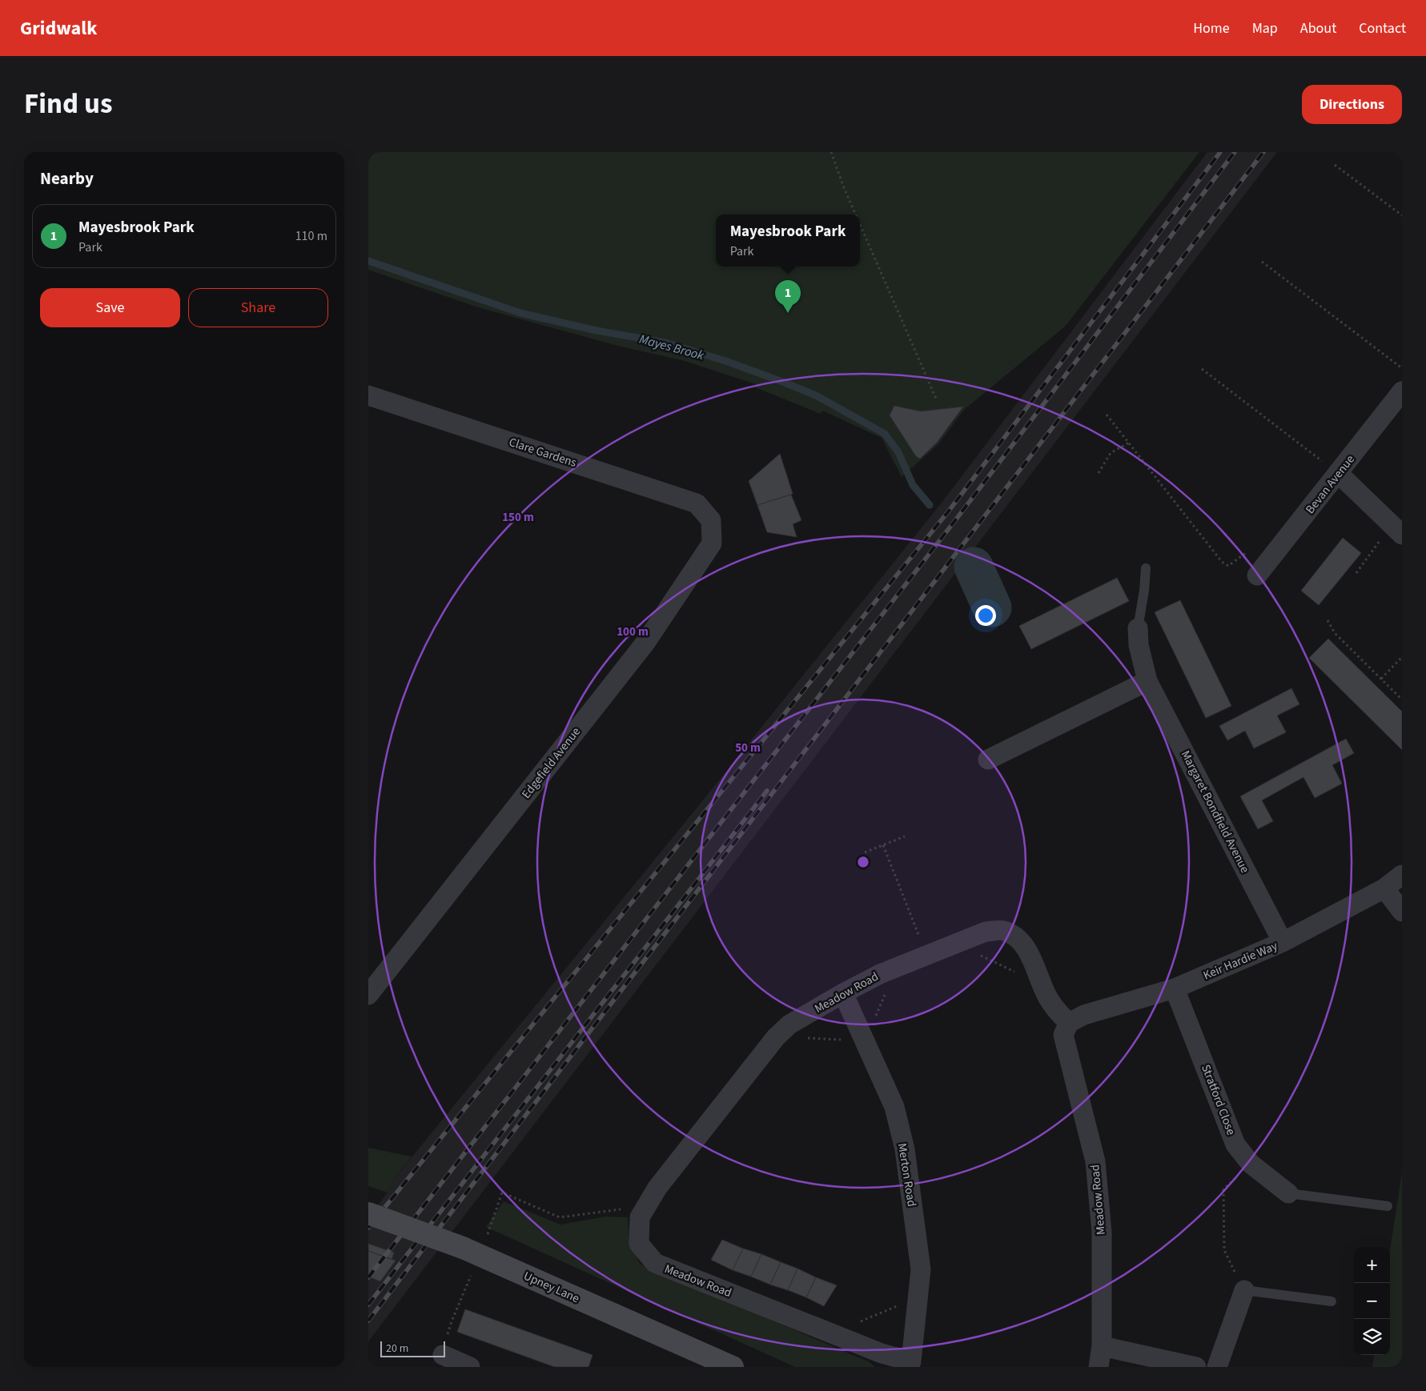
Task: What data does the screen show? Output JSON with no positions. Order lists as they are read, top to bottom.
{
  "streets": {
    "street": [
      "Clare Gardens",
      "Bevan Avenue",
      "Edgefield Avenue",
      "Margaret Bondfield Avenue",
      "Keir Hardie Way",
      "Meadow Road",
      "Stratford Close",
      "Merton Road",
      "Upney Lane"
    ]
  },
  "crossings": [
    ["Clare Gardens", "Edgefield Avenue"],
    ["Margaret Bondfield Avenue", "Keir Hardie Way"],
    ["Keir Hardie Way", "Meadow Road"],
    ["Keir Hardie Way", "Stratford Close"],
    ["Meadow Road", "Merton Road"]
  ],
  "water": ["Mayes Brook"],
  "scale_bar": "20 m",
  "page": {
    "header": "Gridwalk",
    "nav": [
      "Home",
      "Map",
      "About",
      "Contact"
    ],
    "title": "Find us",
    "buttons": [
      "Directions",
      ["Save", "Share"]
    ],
    "heading": "Nearby",
    "list": [
      {
        "mark": "1",
        "name": "Mayesbrook Park",
        "note": "Park",
        "value": "110 m"
      }
    ],
    "popup": ["Mayesbrook Park", "Park"],
    "pins": "1",
    "map_buttons": ["+", "−"],
    "scale": "20 m"
  },
  "rings": ["150 m", "100 m", "50 m"]
}
